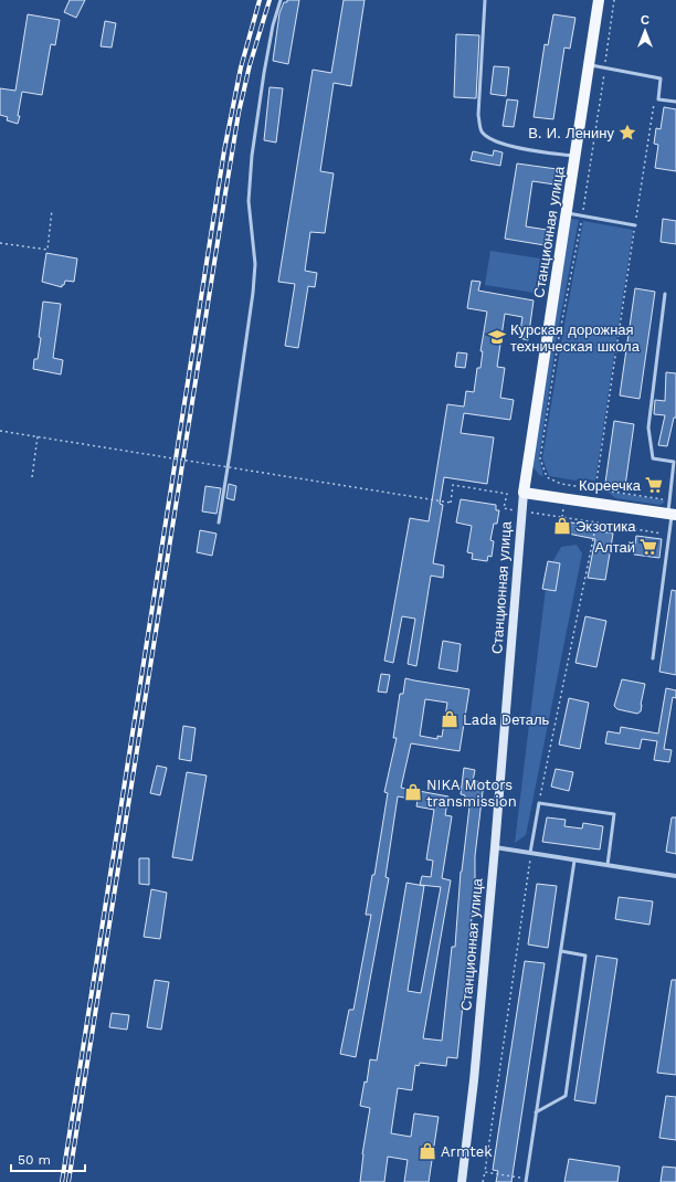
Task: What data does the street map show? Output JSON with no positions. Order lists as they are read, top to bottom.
{
  "streets": {
    "main road": ["Станционная улица"]
  },
  "places": {
    "place": ["В. И. Ленину"],
    "school or university": ["Курская дорожная техническая школа"],
    "supermarket": ["Кореечка", "Алтай"],
    "shop": [
      "Экзотика",
      "Lada Dеталь",
      "NIKA Motors transmission",
      "Armtek"
    ]
  },
  "scale_bar": "50 m",
  "north": "top"
}
